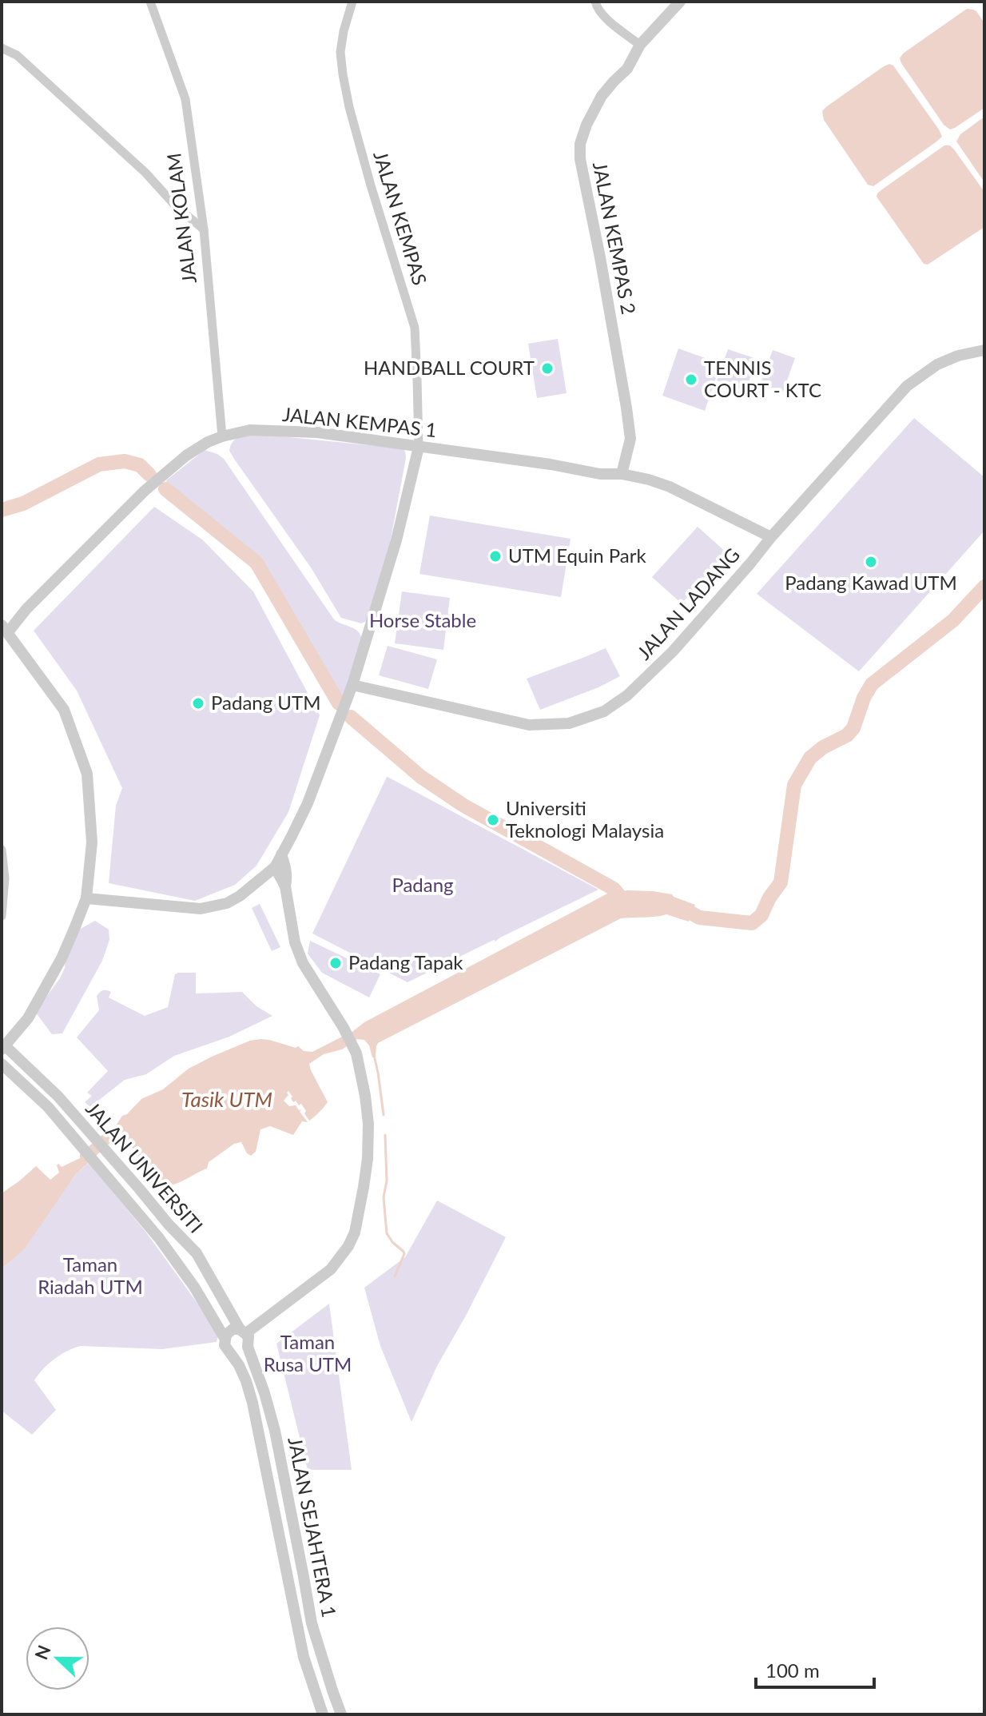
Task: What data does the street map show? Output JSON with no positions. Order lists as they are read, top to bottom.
{
  "streets": {
    "street": [
      "JALAN KOLAM",
      "JALAN KEMPAS",
      "JALAN KEMPAS 2",
      "JALAN KEMPAS 1",
      "JALAN LADANG",
      "JALAN UNIVERSITI",
      "JALAN SEJAHTERA 1"
    ]
  },
  "crossings": [
    ["JALAN KOLAM", "JALAN KEMPAS 1"],
    ["JALAN KEMPAS", "JALAN KEMPAS 1"],
    ["JALAN KEMPAS 2", "JALAN KEMPAS 1"],
    ["JALAN KEMPAS 1", "JALAN LADANG"],
    ["JALAN UNIVERSITI", "JALAN SEJAHTERA 1"]
  ],
  "water": ["Tasik UTM"],
  "parks": [
    "Horse Stable",
    "Padang",
    "Taman Riadah UTM",
    "Taman Rusa UTM"
  ],
  "places": [
    "HANDBALL COURT",
    "TENNIS COURT - KTC",
    "UTM Equin Park",
    "Padang Kawad UTM",
    "Padang UTM",
    "Universiti Teknologi Malaysia",
    "Padang Tapak"
  ],
  "scale_bar": "100 m",
  "north": "left"
}
